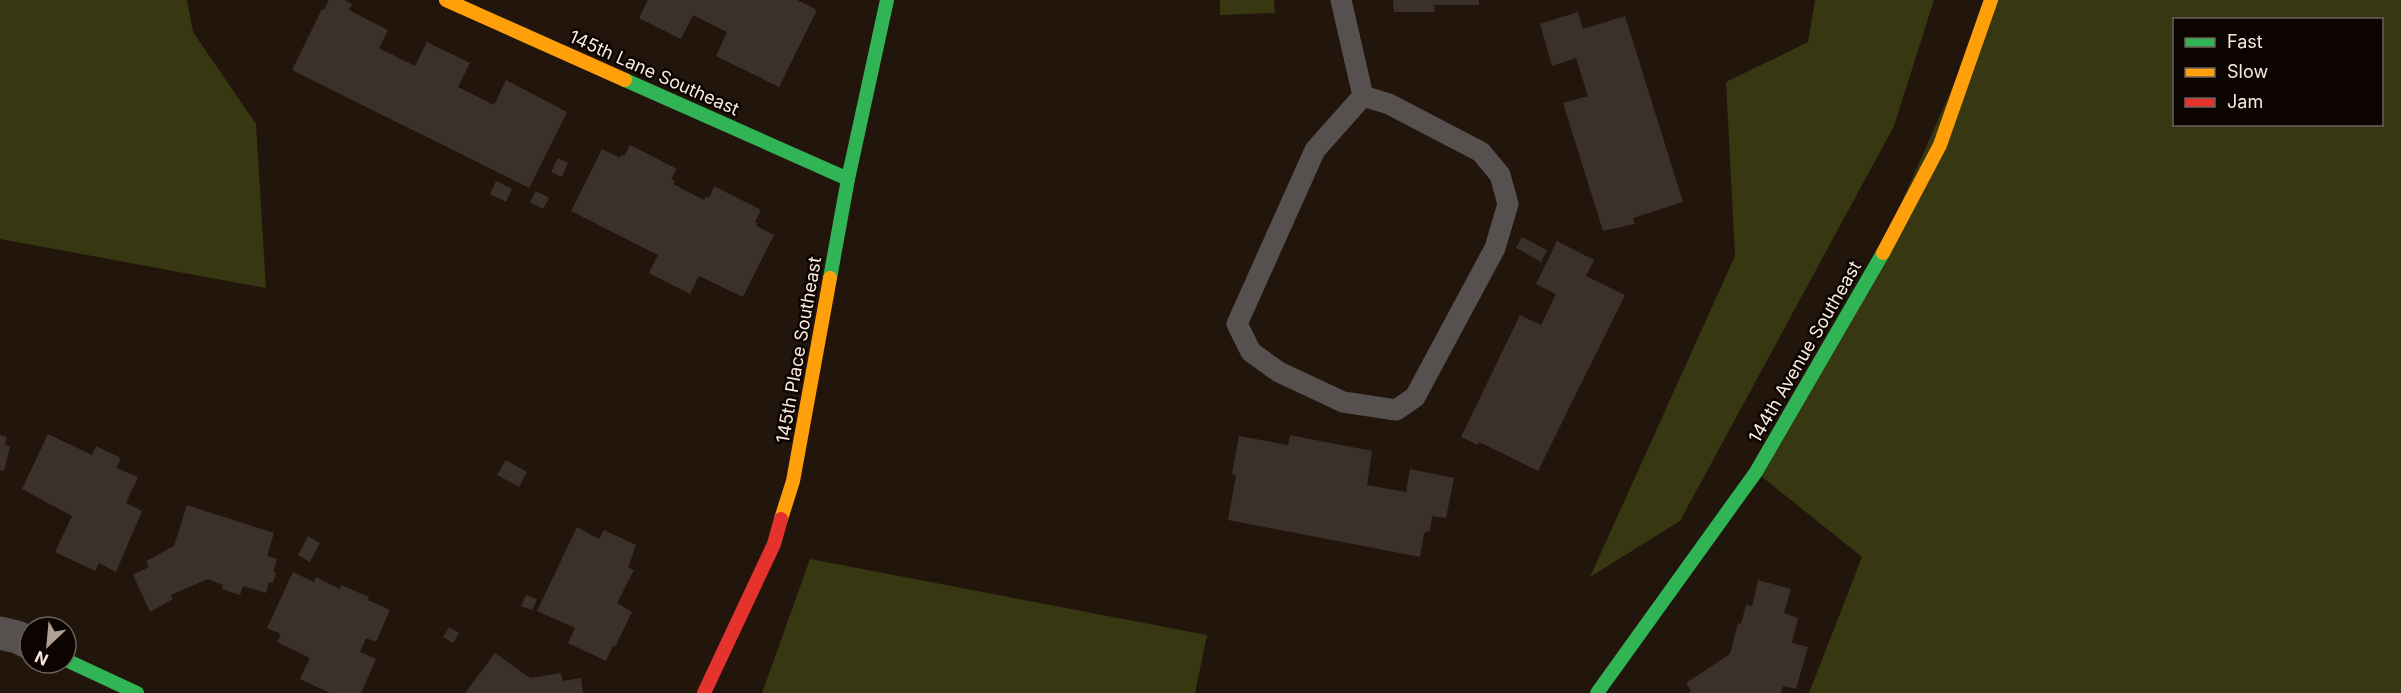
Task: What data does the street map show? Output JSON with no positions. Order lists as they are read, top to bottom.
{
  "streets": {
    "street": ["145th Lane Southeast", "145th Place Southeast", "144th Avenue Southeast"]
  },
  "crossings": [
    ["145th Lane Southeast", "145th Place Southeast"]
  ],
  "legend": ["Fast", "Slow", "Jam"],
  "north": "bottom left"
}
